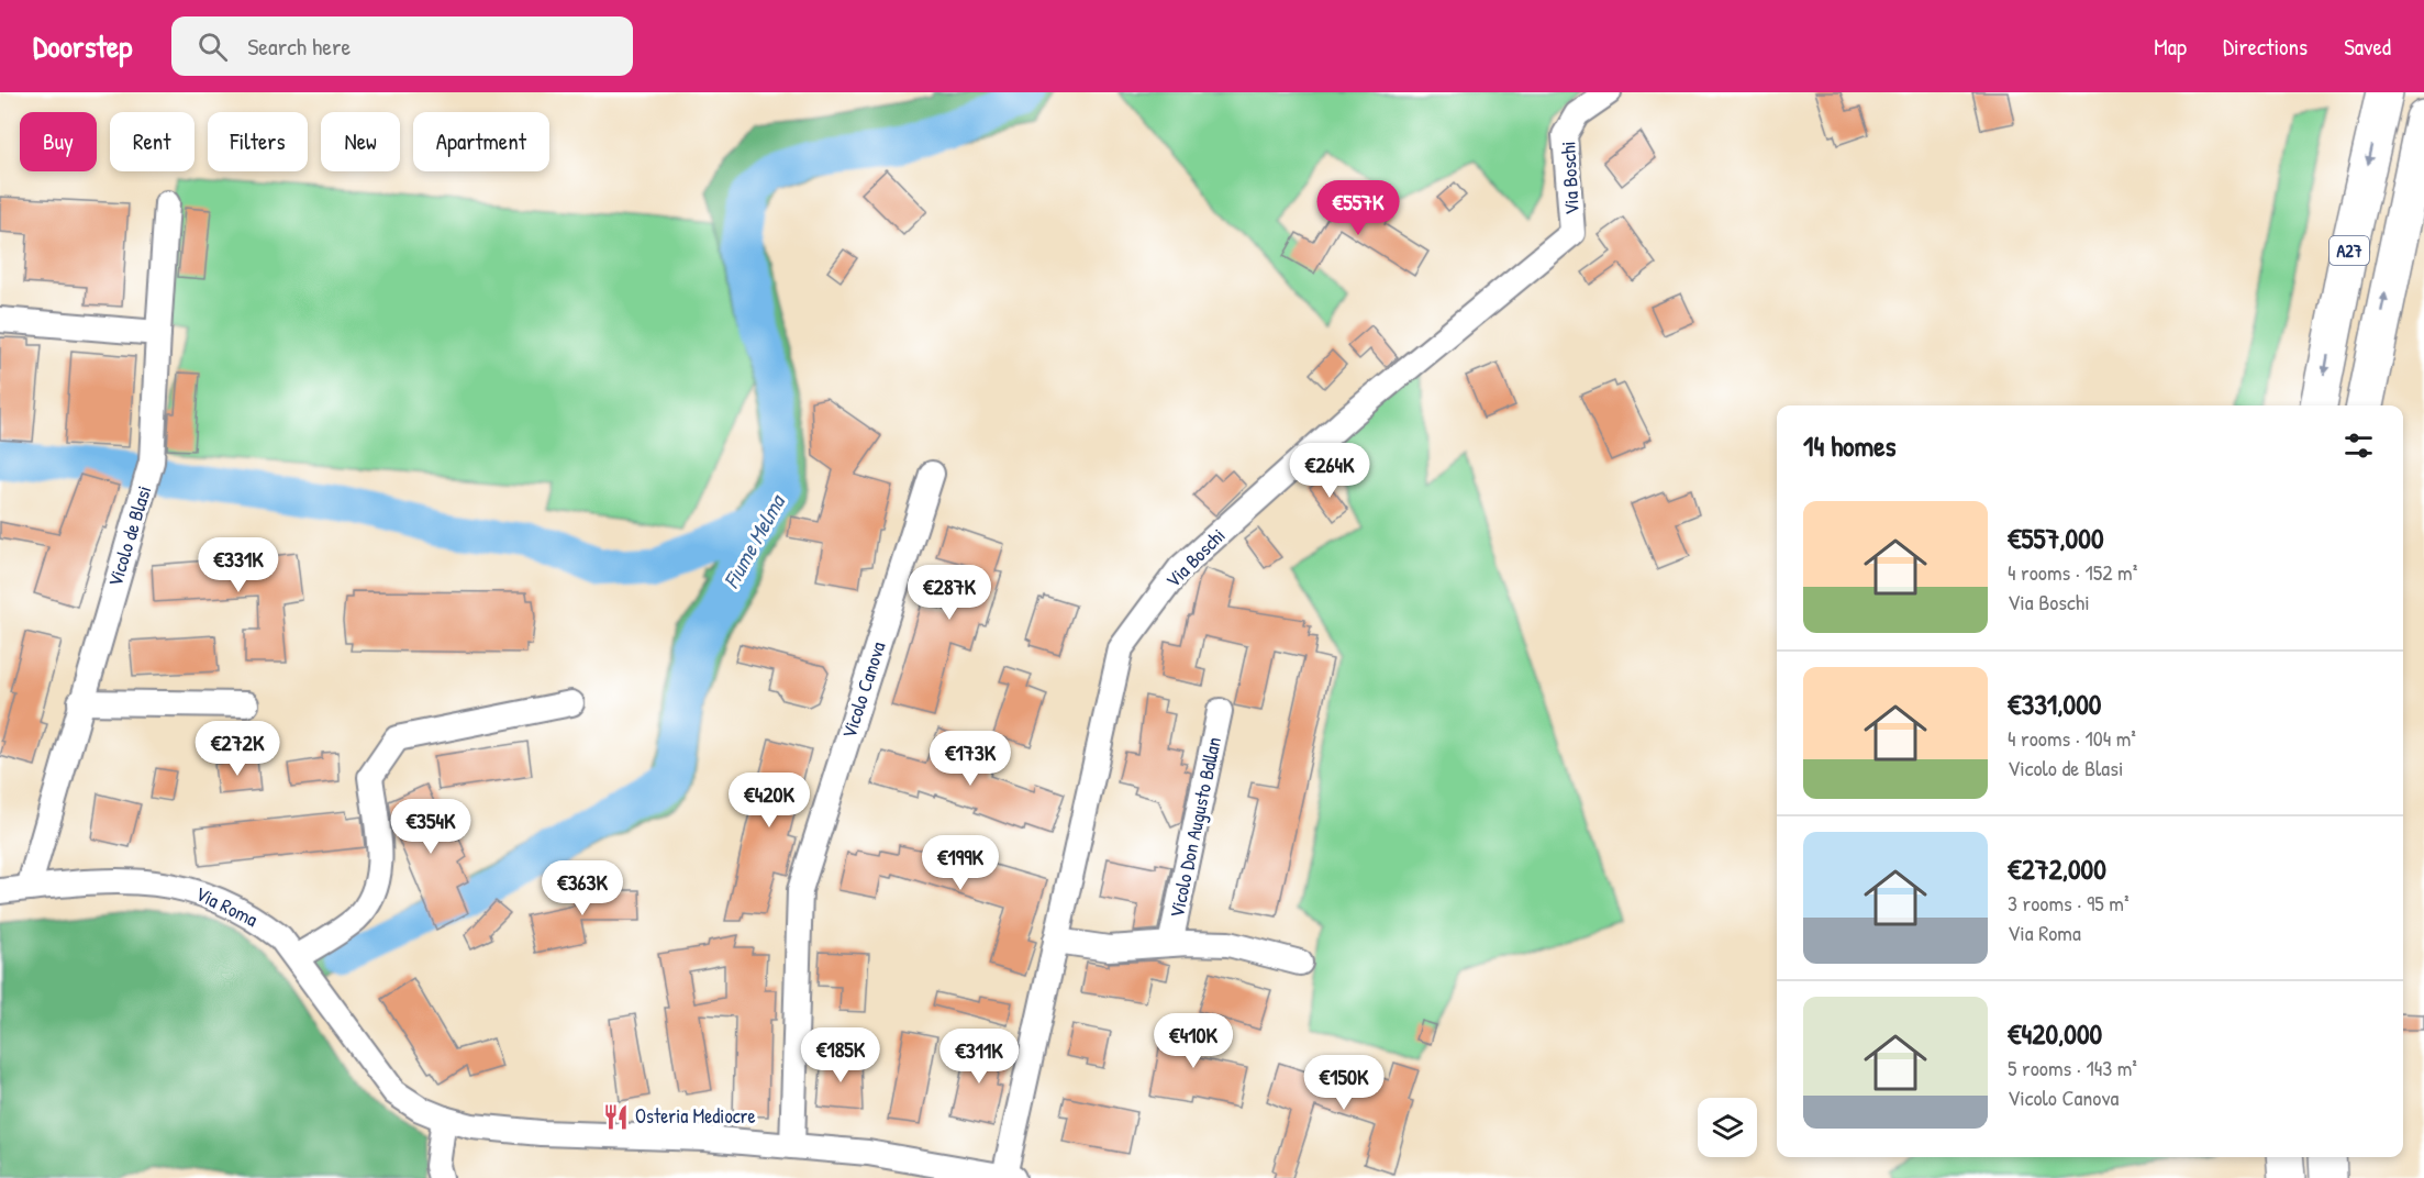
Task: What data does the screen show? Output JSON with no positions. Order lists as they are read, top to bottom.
{
  "streets": {
    "highway": ["A27"],
    "street": [
      "Via Boschi",
      "Vicolo de Blasi",
      "Vicolo Canova",
      "Vicolo Don Augusto Ballan",
      "Via Roma"
    ]
  },
  "crossings": [
    ["Via Boschi", "Vicolo Don Augusto Ballan"],
    ["Via Boschi", "Via Roma"],
    ["Vicolo de Blasi", "Via Roma"],
    ["Vicolo Canova", "Via Roma"]
  ],
  "water": ["Fiume Melma"],
  "places": {
    "restaurant": ["Osteria Mediocre"]
  },
  "page": {
    "header": "Doorstep",
    "search": "Search here",
    "nav": ["Map", "Directions", "Saved"],
    "chip": [
      "Buy",
      "Rent",
      "Filters",
      "New",
      "Apartment"
    ],
    "price": [
      "€557K",
      "€264K",
      "€331K",
      "€287K",
      "€272K",
      "€173K",
      "€420K",
      "€354K",
      "€199K",
      "€363K",
      "€410K",
      "€185K",
      "€311K",
      "€150K"
    ],
    "heading": "14 homes",
    "list": [
      {
        "name": "€557,000",
        "note": "4 rooms · 152 m² · Via Boschi"
      },
      {
        "name": "€331,000",
        "note": "4 rooms · 104 m² · Vicolo de Blasi"
      },
      {
        "name": "€272,000",
        "note": "3 rooms · 95 m² · Via Roma"
      },
      {
        "name": "€420,000",
        "note": "5 rooms · 143 m² · Vicolo Canova"
      }
    ]
  }
}
